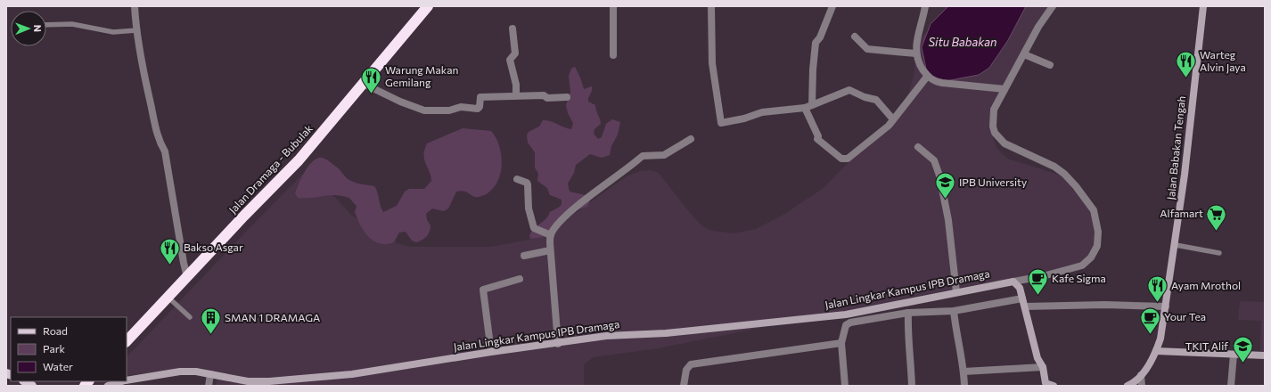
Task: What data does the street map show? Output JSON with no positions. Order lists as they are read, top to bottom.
{
  "streets": {
    "highway": ["Jalan Dramaga - Bubulak"],
    "street": ["Jalan Babakan Tengah", "Jalan Lingkar Kampus IPB Dramaga"]
  },
  "water": ["Situ Babakan"],
  "places": {
    "restaurant": [
      "Warteg Alvin Jaya",
      "Warung Makan Gemilang",
      "Bakso Asgar",
      "Ayam Mrothol"
    ],
    "school or university": ["IPB University", "TKIT Alif"],
    "supermarket": ["Alfamart"],
    "cafe": ["Kafe Sigma", "Your Tea"],
    "building": ["SMAN 1 DRAMAGA"]
  },
  "legend": ["Road", "Park", "Water"],
  "north": "right"
}
